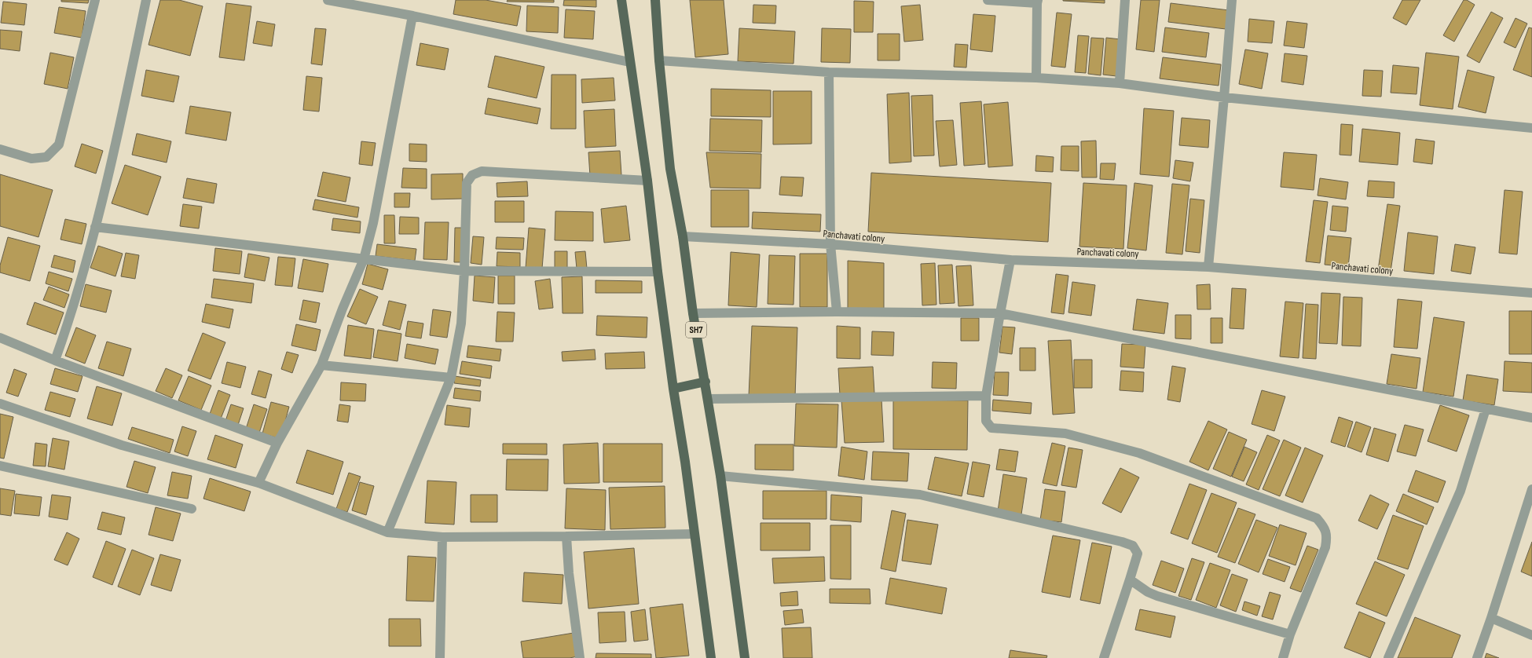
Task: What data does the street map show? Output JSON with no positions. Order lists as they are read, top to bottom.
{
  "streets": {
    "main road": ["SH7"],
    "street": ["Panchavati colony"]
  },
  "crossings": [
    ["Panchavati colony", "SH7"]
  ]
}
